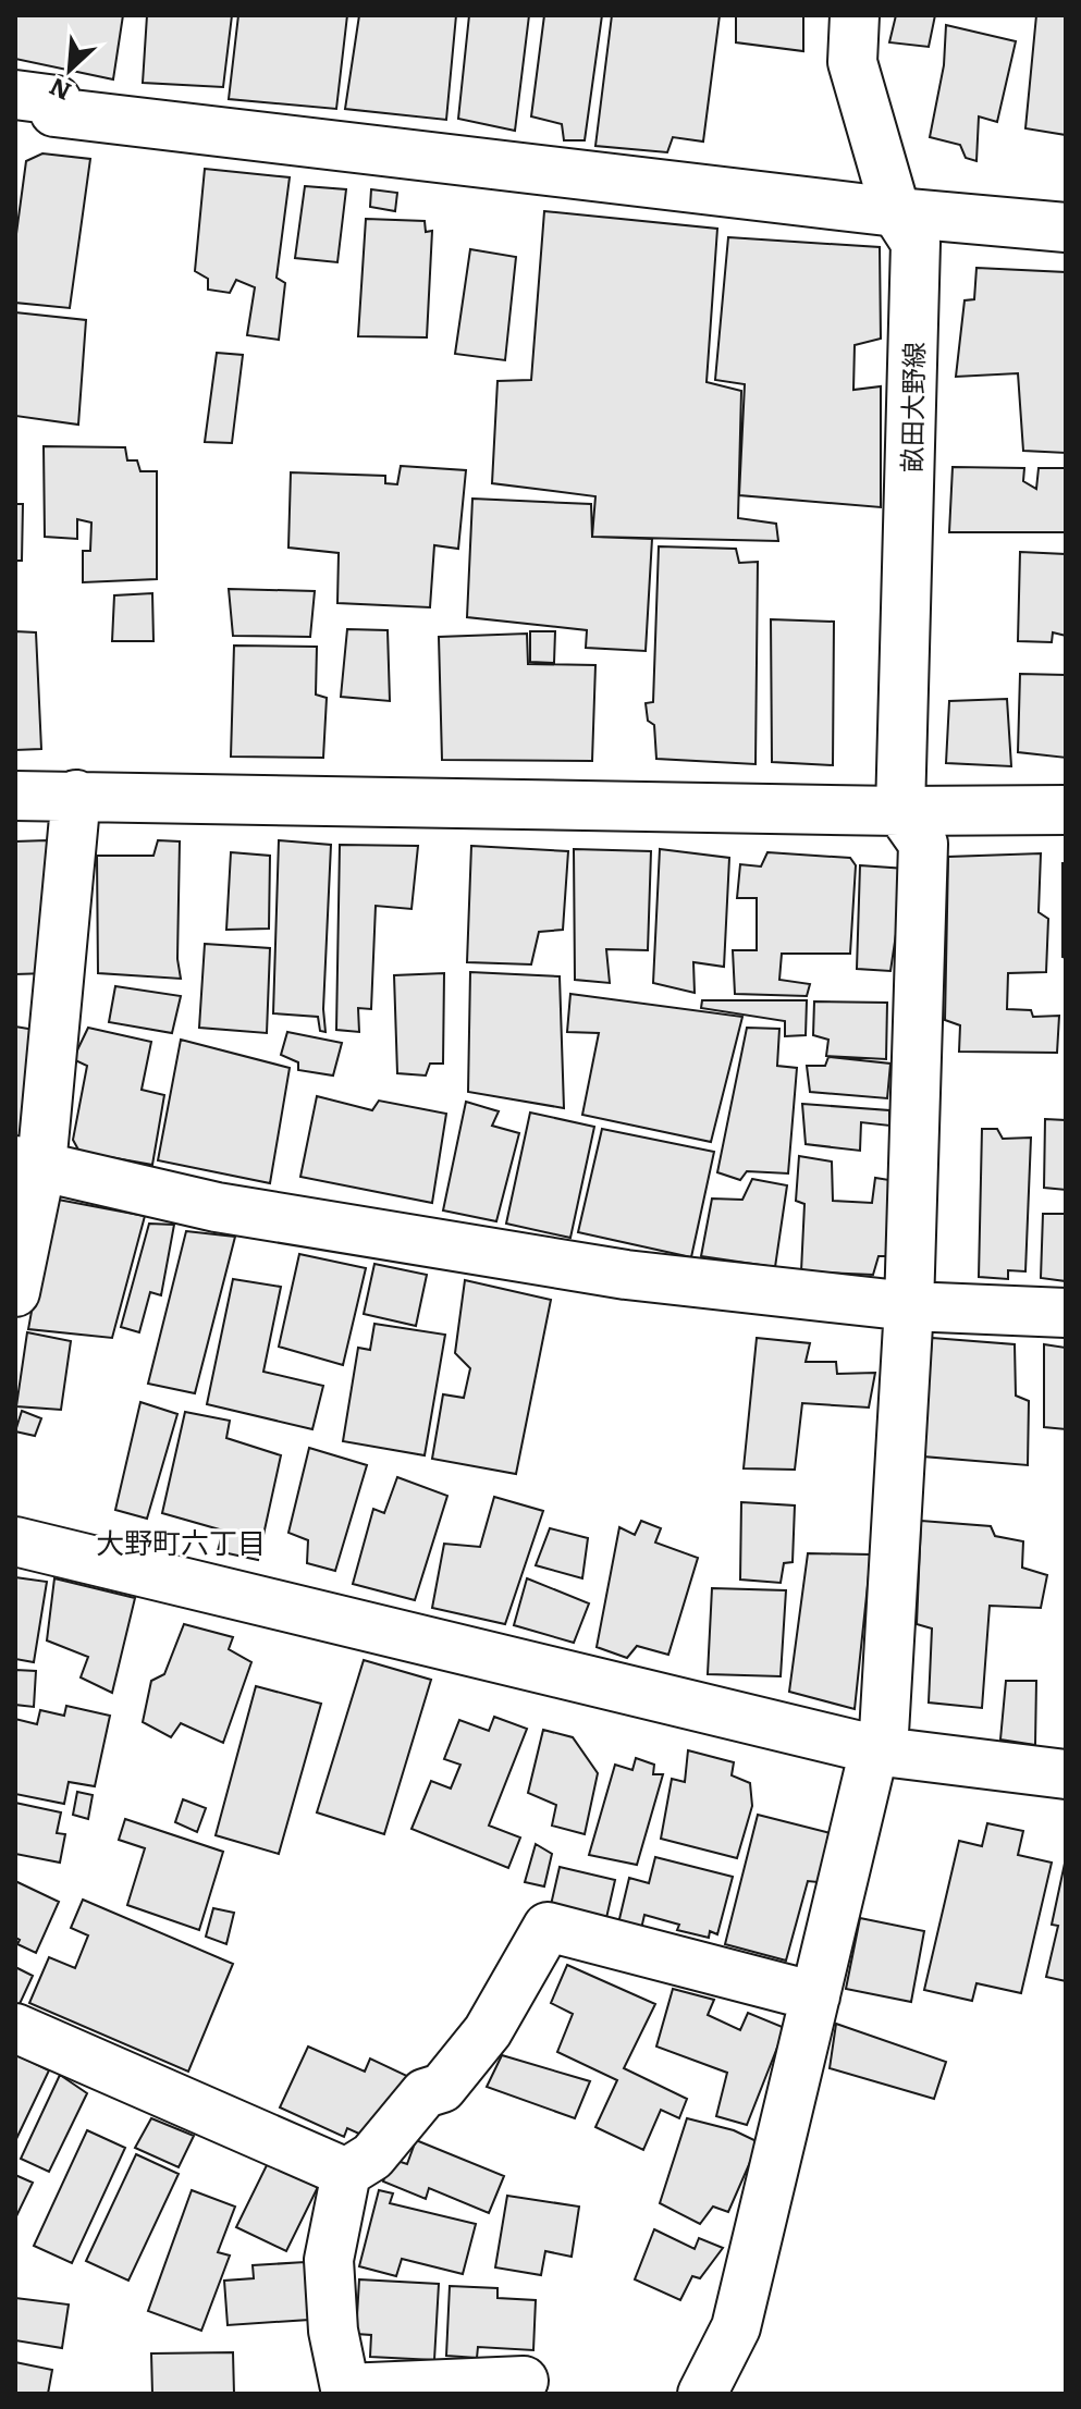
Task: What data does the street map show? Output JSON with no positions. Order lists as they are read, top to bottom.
{
  "streets": {
    "street": ["畝田大野線"]
  },
  "districts": ["大野町六丁目"],
  "north": "bottom left"
}
